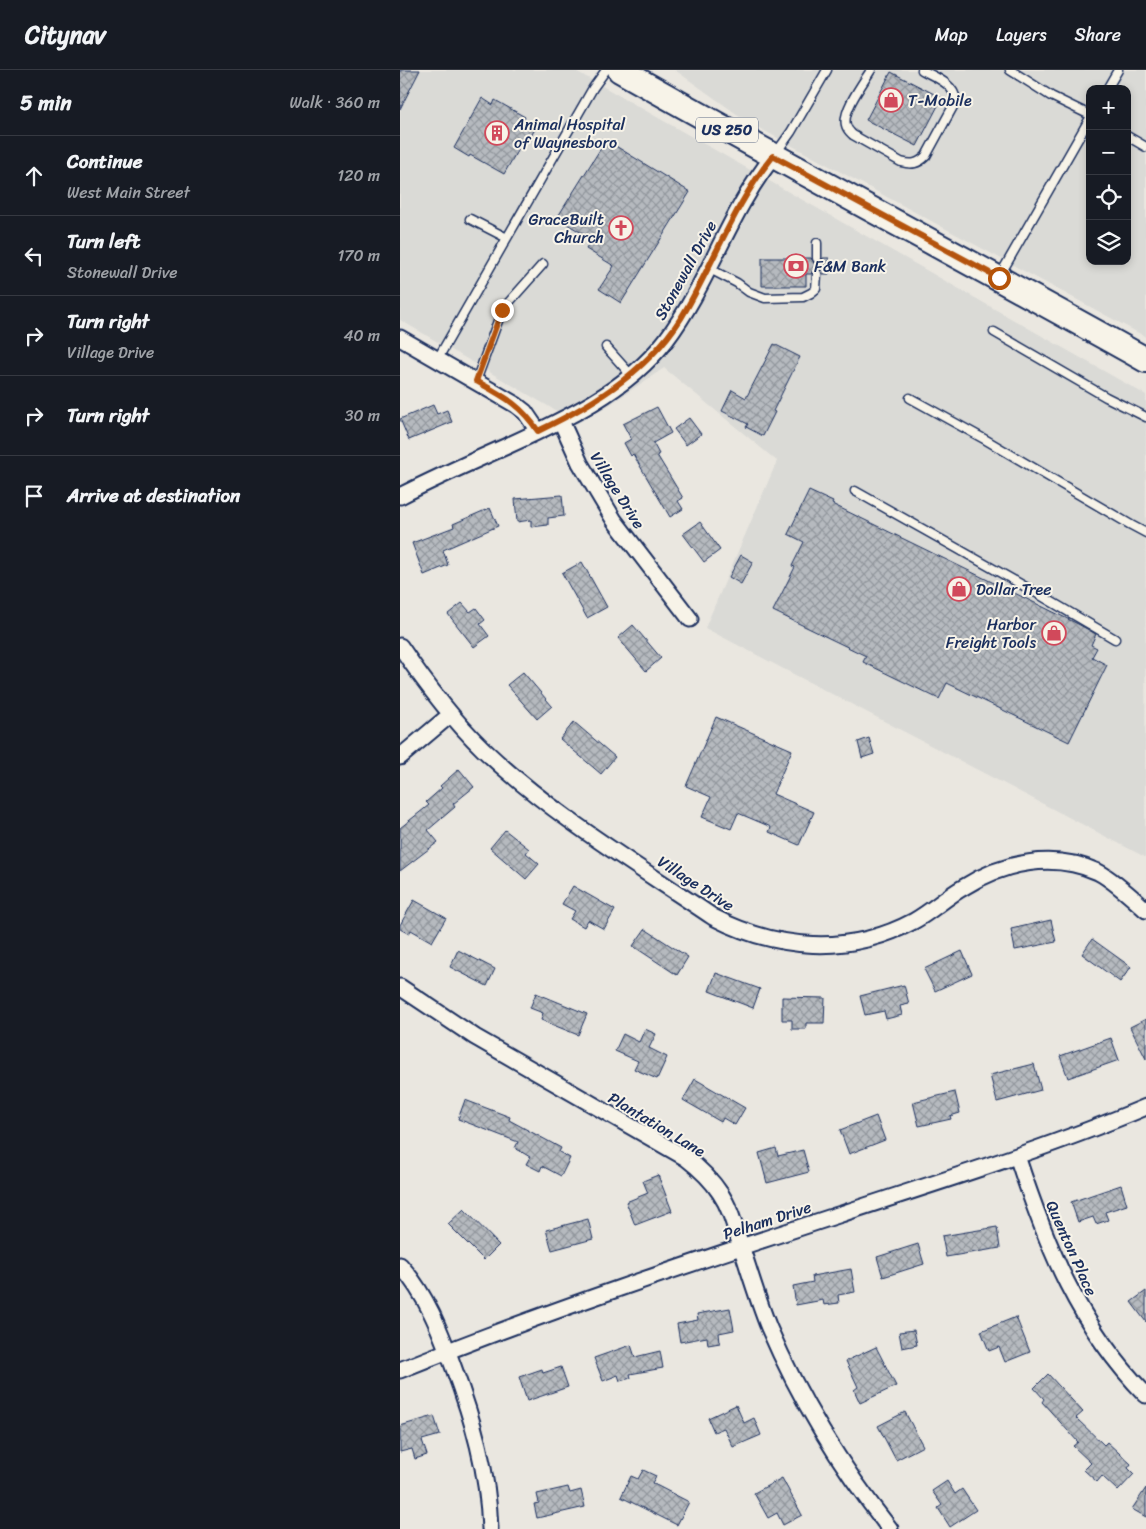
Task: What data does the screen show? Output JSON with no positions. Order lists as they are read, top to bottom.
{
  "streets": {
    "main road": ["US 250"],
    "street": [
      "Stonewall Drive",
      "Village Drive",
      "Plantation Lane",
      "Pelham Drive",
      "Quenton Place"
    ]
  },
  "crossings": [
    ["US 250", "Stonewall Drive"],
    ["Stonewall Drive", "Village Drive"],
    ["Plantation Lane", "Pelham Drive"],
    ["Pelham Drive", "Quenton Place"]
  ],
  "places": {
    "shop": ["T-Mobile", "Dollar Tree", "Harbor Freight Tools"],
    "building": ["Animal Hospital of Waynesboro"],
    "church": ["GraceBuilt Church"],
    "bank": ["F&M Bank"]
  },
  "page": {
    "header": "Citynav",
    "nav": ["Map", "Layers", "Share"],
    "heading": ["5 min", "Walk · 360 m"],
    "map_buttons": ["+", "−"],
    "list": [
      ["Continue", "West Main Street", "120 m"],
      ["Turn left", "Stonewall Drive", "170 m"],
      ["Turn right", "Village Drive", "40 m"],
      ["Turn right", "30 m"],
      "Arrive at destination"
    ]
  }
}
